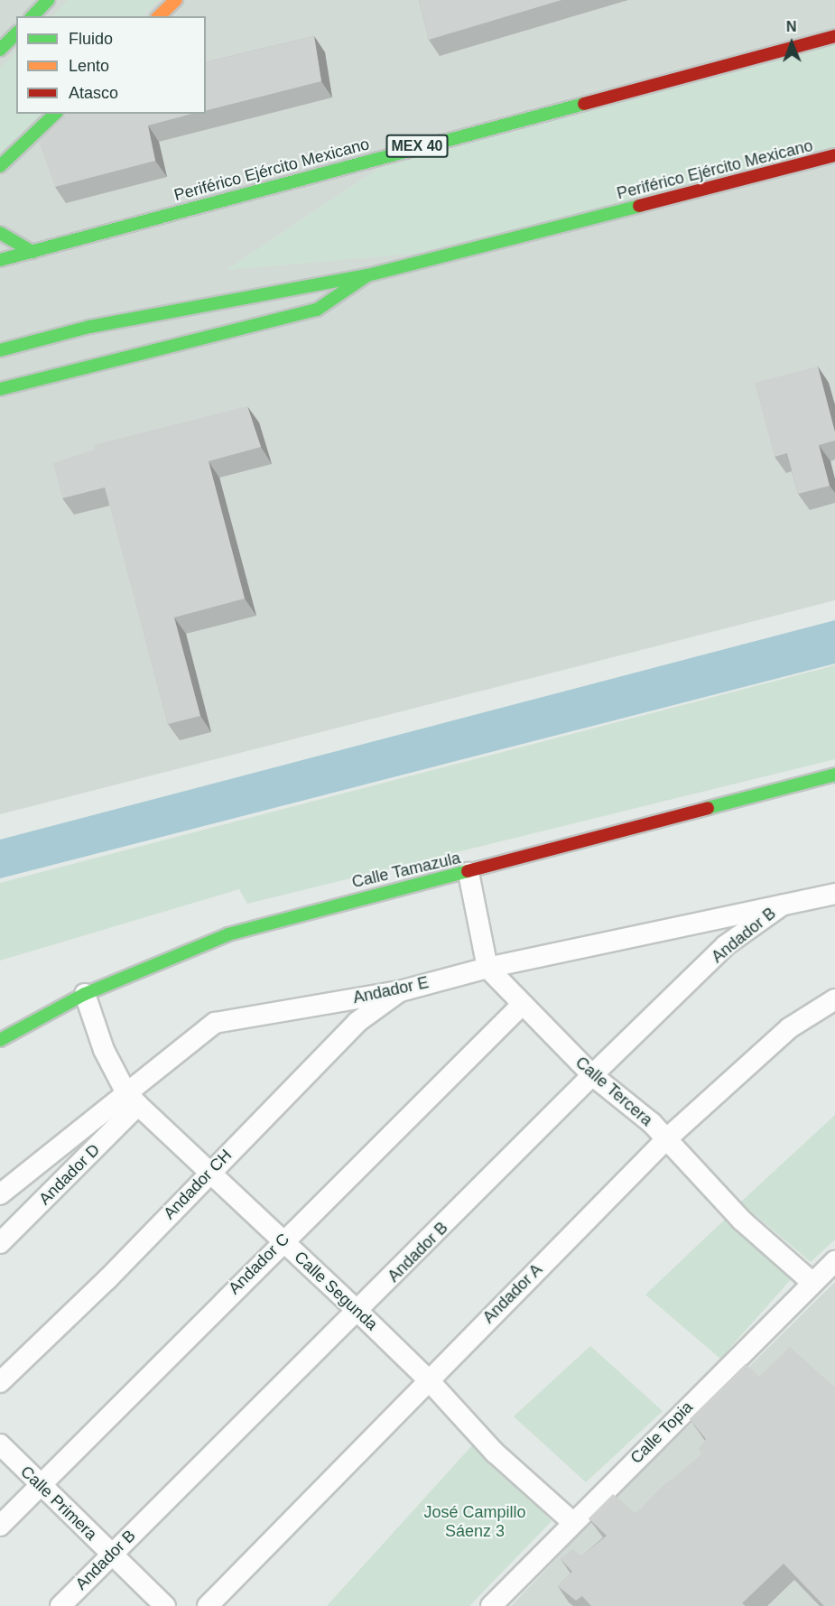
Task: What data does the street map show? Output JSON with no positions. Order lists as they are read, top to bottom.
{
  "streets": {
    "main road": ["MEX 40", "Periférico Ejército Mexicano", "Calle Tamazula"],
    "street": [
      "Andador B",
      "Andador E",
      "Calle Tercera",
      "Andador D",
      "Andador CH",
      "Andador C",
      "Calle Segunda",
      "Andador A",
      "Calle Topia",
      "Calle Primera"
    ]
  },
  "crossings": [
    ["Calle Tamazula", "Calle Segunda"],
    ["Andador B", "Andador E"],
    ["Andador B", "Calle Tercera"],
    ["Andador B", "Calle Segunda"],
    ["Andador B", "Calle Primera"],
    ["Andador E", "Calle Tercera"],
    ["Andador E", "Andador D"],
    ["Andador E", "Andador CH"],
    ["Andador E", "Calle Segunda"],
    ["Calle Tercera", "Andador C"],
    ["Calle Tercera", "Andador A"],
    ["Calle Tercera", "Calle Topia"],
    ["Andador D", "Calle Segunda"],
    ["Andador CH", "Calle Segunda"],
    ["Andador C", "Calle Segunda"],
    ["Andador C", "Calle Primera"],
    ["Calle Segunda", "Andador A"],
    ["Calle Segunda", "Calle Topia"]
  ],
  "parks": ["José Campillo Sáenz 3"],
  "legend": ["Fluido", "Lento", "Atasco"],
  "north": "top"
}
